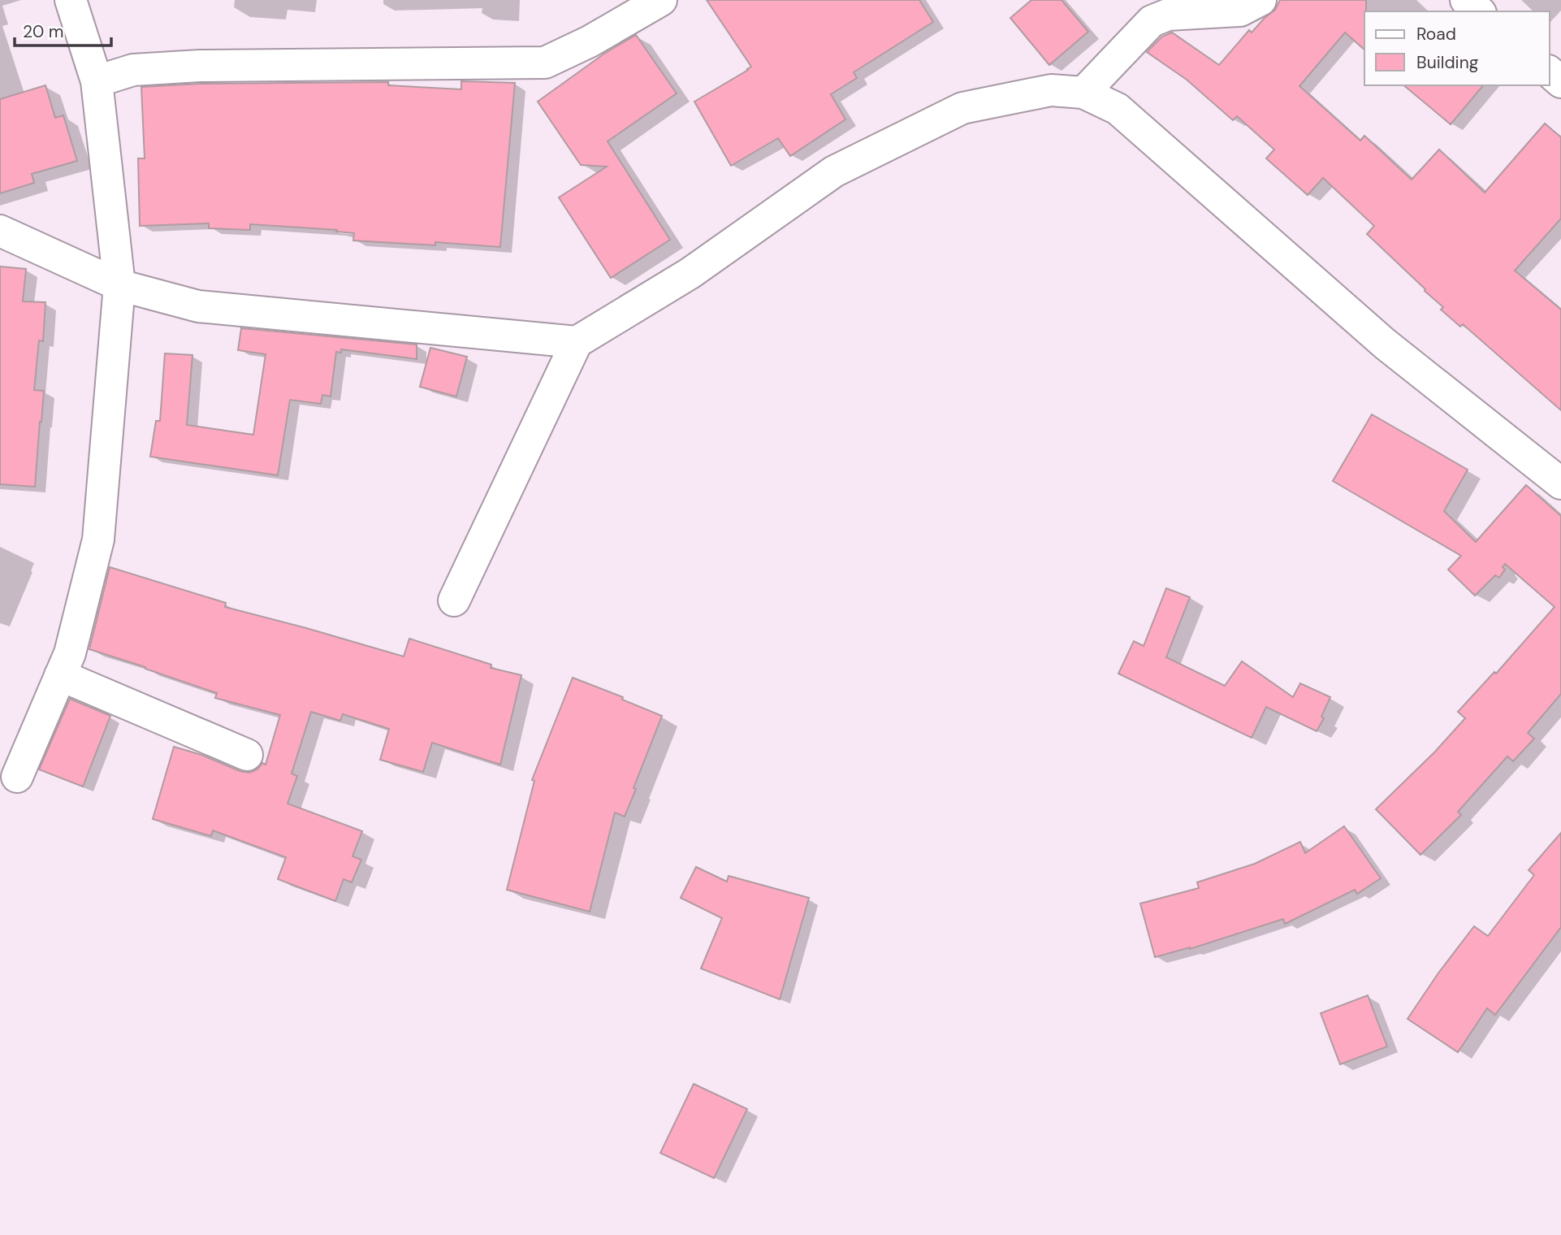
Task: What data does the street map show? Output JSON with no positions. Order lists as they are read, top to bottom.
{
  "legend": ["Road", "Building"],
  "scale_bar": "20 m"
}
